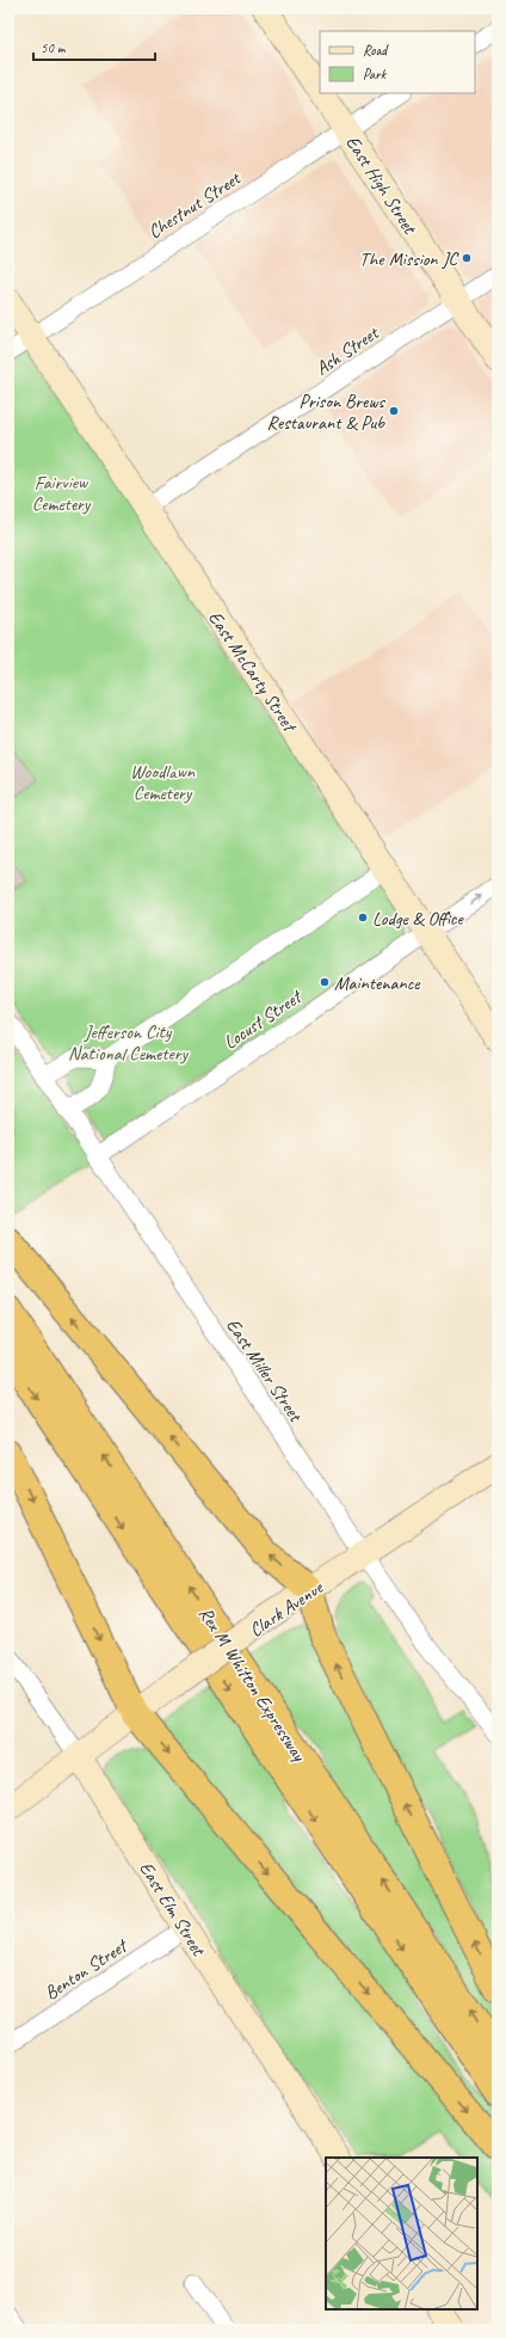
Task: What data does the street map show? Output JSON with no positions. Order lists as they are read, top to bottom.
{
  "streets": {
    "highway": ["Rex M Whitton Expressway"],
    "main road": [
      "East High Street",
      "East McCarty Street",
      "Clark Avenue",
      "East Elm Street"
    ],
    "street": [
      "Chestnut Street",
      "Ash Street",
      "Locust Street",
      "East Miller Street",
      "Benton Street"
    ]
  },
  "crossings": [
    ["East High Street", "Chestnut Street"],
    ["East High Street", "Ash Street"],
    ["Chestnut Street", "East McCarty Street"],
    ["Ash Street", "East McCarty Street"],
    ["East McCarty Street", "Locust Street"],
    ["Locust Street", "East Miller Street"],
    ["East Miller Street", "Clark Avenue"],
    ["Clark Avenue", "East Elm Street"],
    ["East Elm Street", "Benton Street"]
  ],
  "parks": ["Fairview Cemetery", "Woodlawn Cemetery", "Jefferson City National Cemetery"],
  "places": [
    "The Mission JC",
    "Prison Brews Restaurant & Pub",
    "Lodge & Office",
    "Maintenance"
  ],
  "legend": ["Road", "Park"],
  "scale_bar": "50 m"
}
